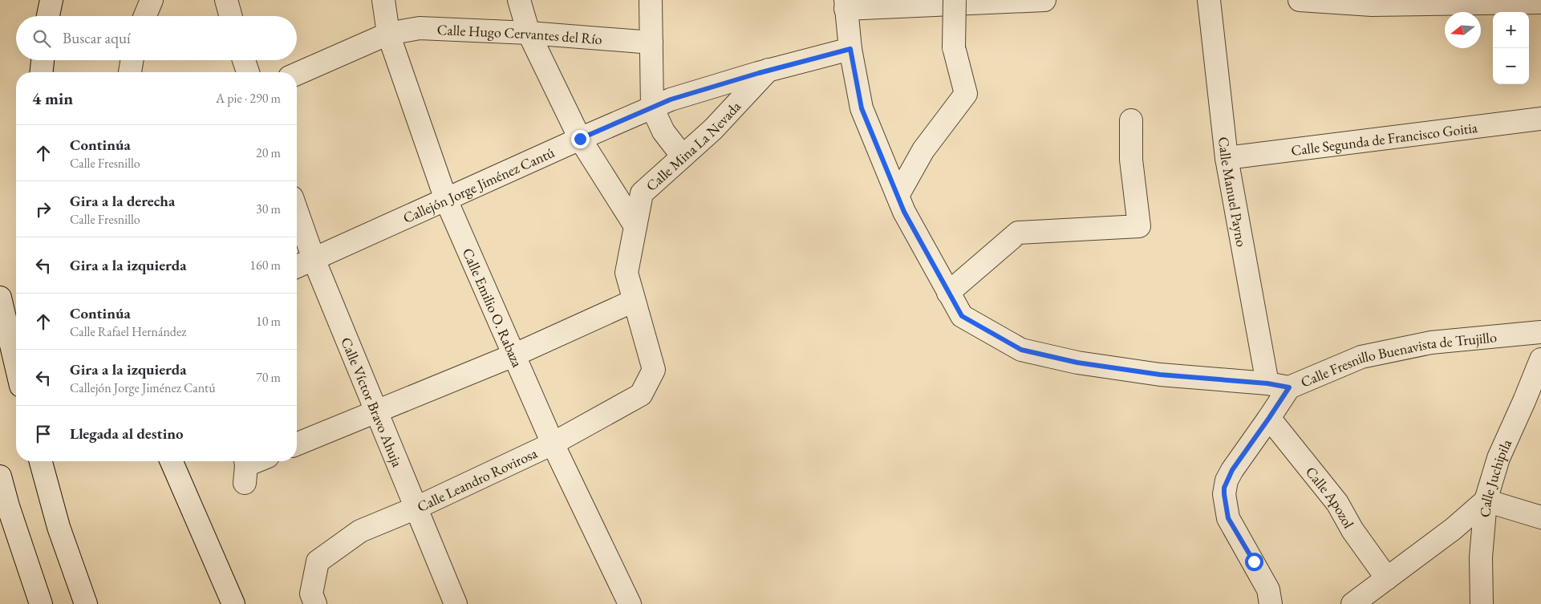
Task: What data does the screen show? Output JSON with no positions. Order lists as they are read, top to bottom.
{
  "streets": {
    "street": [
      "Calle Hugo Cervantes del Río",
      "Calle Segunda de Francisco Goitia",
      "Calle Mina La Nevada",
      "Callejón Jorge Jiménez Cantú",
      "Calle Manuel Payno",
      "Calle Emilio O. Rabaza",
      "Calle Fresnillo Buenavista de Trujillo",
      "Calle Víctor Bravo Ahuja",
      "Calle Leandro Rovirosa",
      "Calle Juchipila",
      "Calle Apozol"
    ]
  },
  "crossings": [
    ["Calle Hugo Cervantes del Río", "Calle Emilio O. Rabaza"],
    ["Calle Segunda de Francisco Goitia", "Calle Manuel Payno"],
    ["Calle Mina La Nevada", "Callejón Jorge Jiménez Cantú"],
    ["Calle Mina La Nevada", "Calle Leandro Rovirosa"],
    ["Callejón Jorge Jiménez Cantú", "Calle Emilio O. Rabaza"],
    ["Callejón Jorge Jiménez Cantú", "Calle Fresnillo Buenavista de Trujillo"],
    ["Callejón Jorge Jiménez Cantú", "Calle Víctor Bravo Ahuja"],
    ["Calle Manuel Payno", "Calle Fresnillo Buenavista de Trujillo"],
    ["Calle Emilio O. Rabaza", "Calle Leandro Rovirosa"],
    ["Calle Víctor Bravo Ahuja", "Calle Leandro Rovirosa"]
  ],
  "north": "left",
  "page": {
    "map_buttons": ["+", "−"],
    "search": "Buscar aquí",
    "heading": ["4 min", "A pie · 290 m"],
    "list": [
      ["Continúa", "Calle Fresnillo", "20 m"],
      ["Gira a la derecha", "Calle Fresnillo", "30 m"],
      ["Gira a la izquierda", "160 m"],
      ["Continúa", "Calle Rafael Hernández", "10 m"],
      ["Gira a la izquierda", "Callejón Jorge Jiménez Cantú", "70 m"],
      "Llegada al destino"
    ]
  }
}
